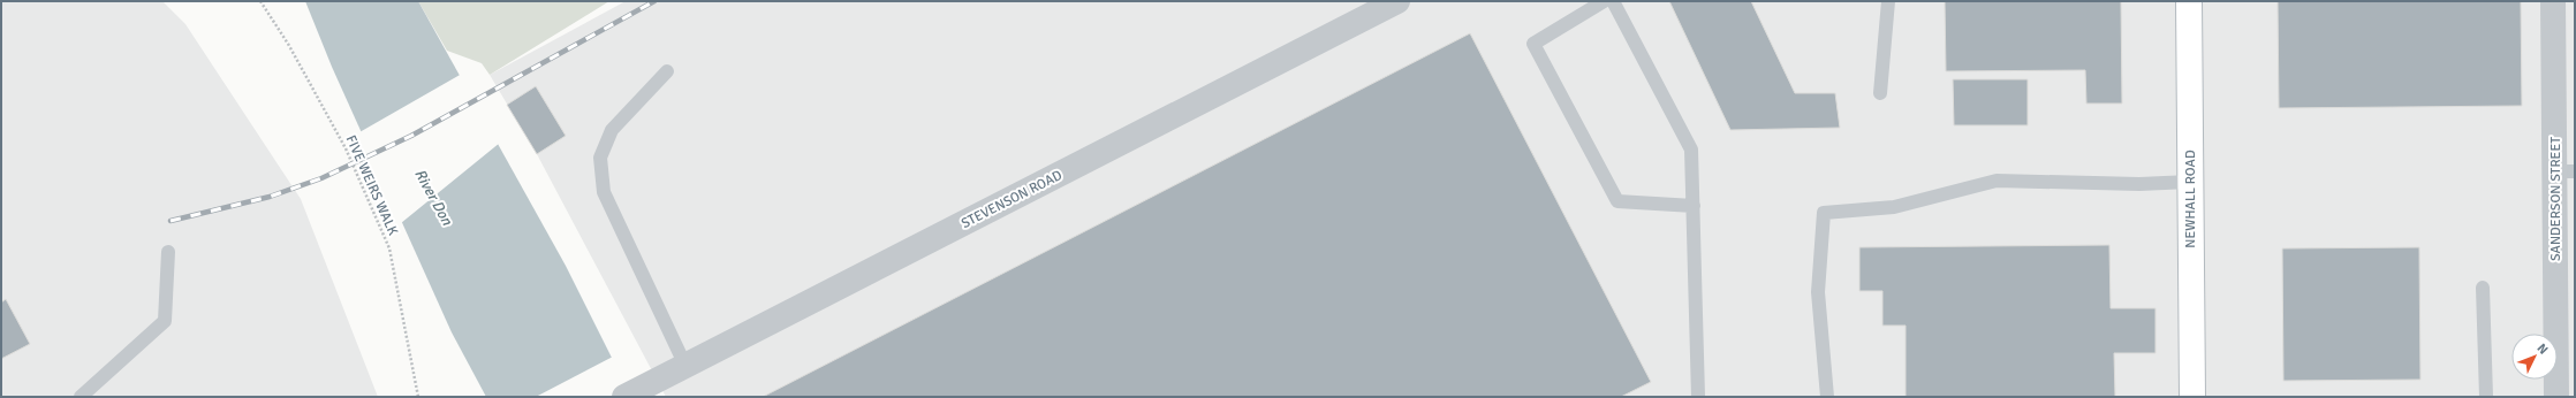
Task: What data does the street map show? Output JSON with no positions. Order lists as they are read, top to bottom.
{
  "streets": {
    "main road": ["NEWHALL ROAD"],
    "street": ["STEVENSON ROAD", "SANDERSON STREET"],
    "path": ["FIVE WEIRS WALK"]
  },
  "water": ["River Don"],
  "north": "top right"
}
